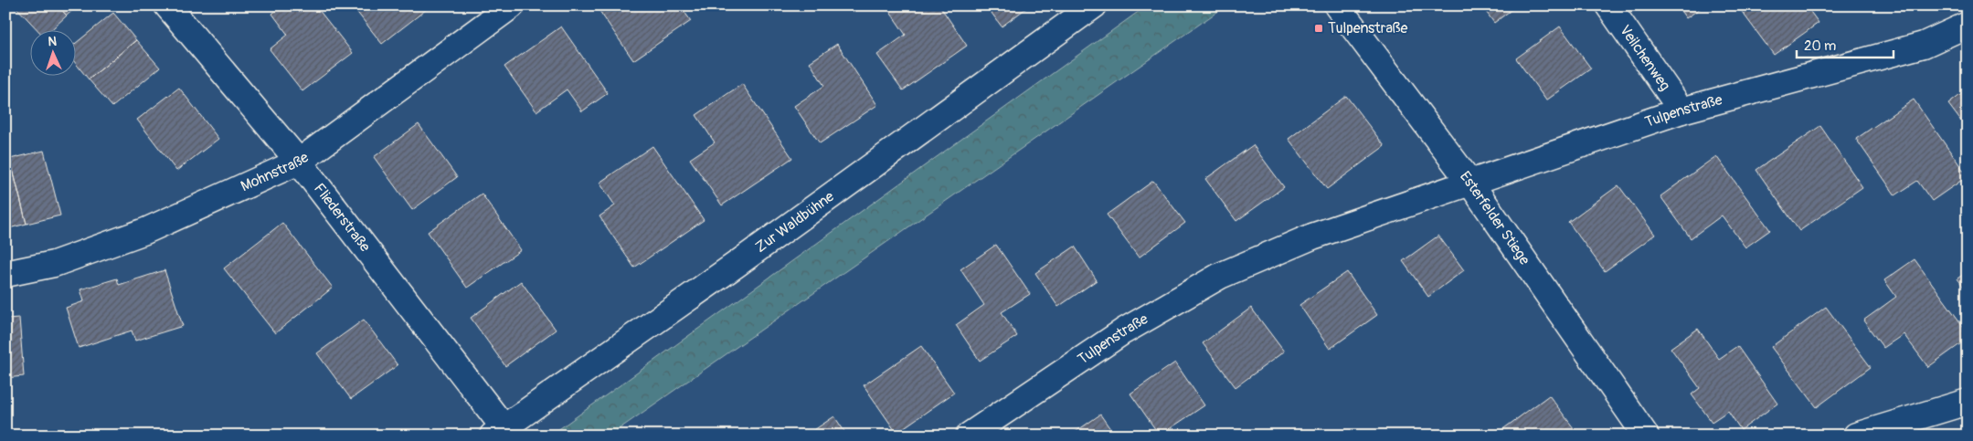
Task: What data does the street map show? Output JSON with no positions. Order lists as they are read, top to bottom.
{
  "streets": {
    "street": [
      "Veilchenweg",
      "Tulpenstraße",
      "Mohnstraße",
      "Fliederstraße",
      "Esterfelder Stiege",
      "Zur Waldbühne"
    ]
  },
  "crossings": [
    ["Veilchenweg", "Tulpenstraße"],
    ["Tulpenstraße", "Esterfelder Stiege"],
    ["Mohnstraße", "Fliederstraße"],
    ["Fliederstraße", "Zur Waldbühne"]
  ],
  "places": {
    "transit": ["Tulpenstraße"]
  },
  "scale_bar": "20 m",
  "north": "top"
}
